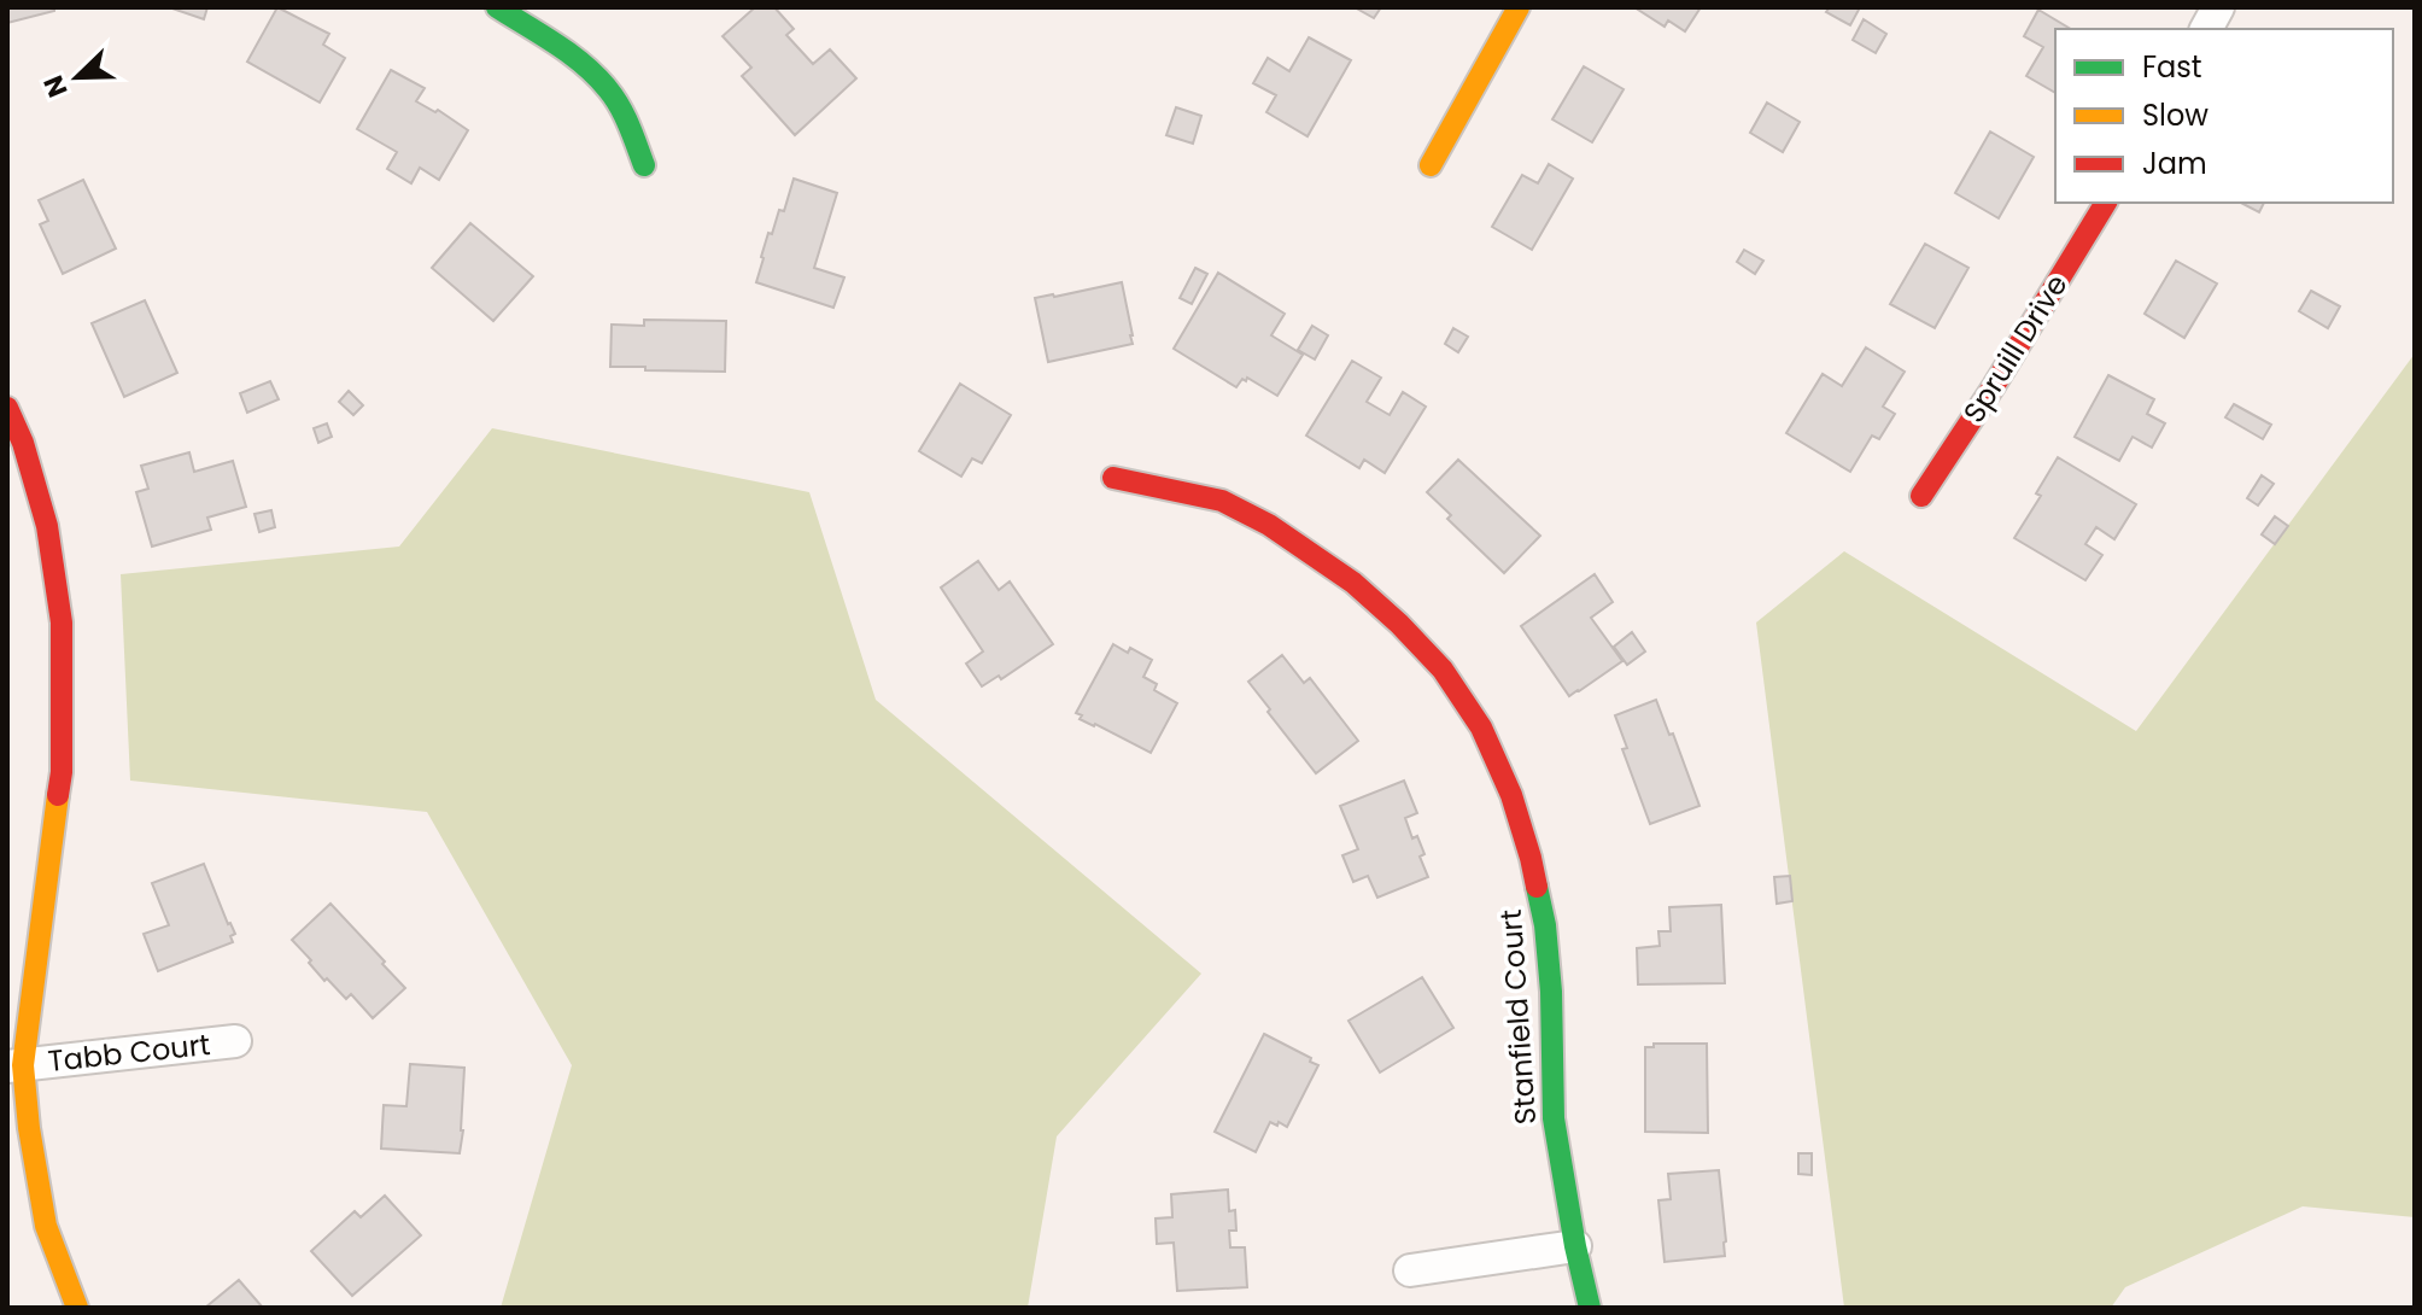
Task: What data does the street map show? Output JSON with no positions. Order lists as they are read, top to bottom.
{
  "streets": {
    "street": ["Spruill Drive", "Stanfield Court", "Tabb Court"]
  },
  "legend": ["Fast", "Slow", "Jam"],
  "north": "bottom left"
}
